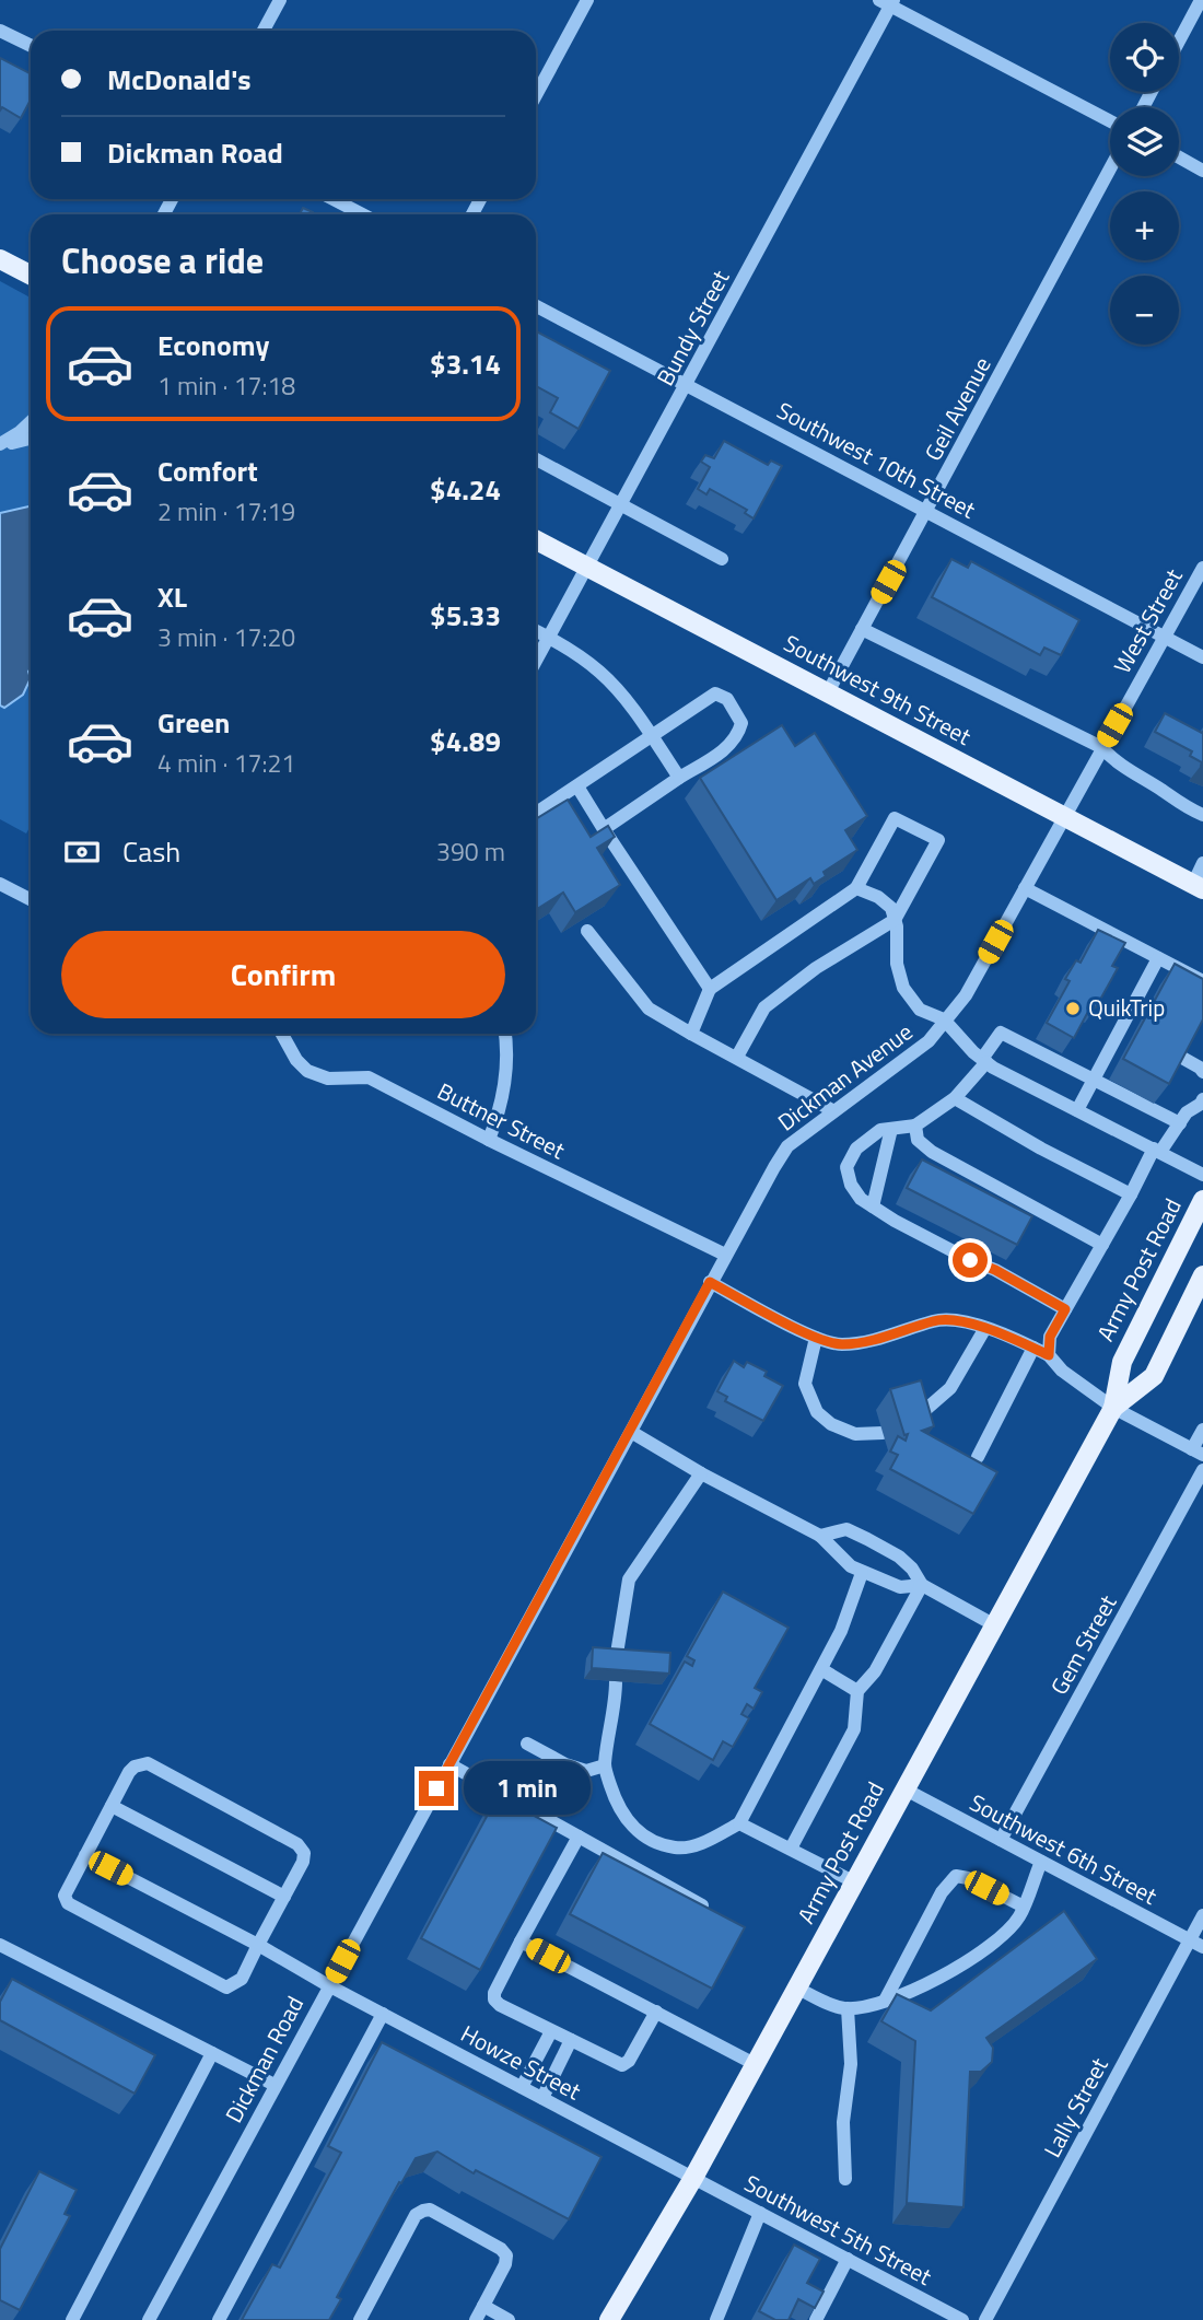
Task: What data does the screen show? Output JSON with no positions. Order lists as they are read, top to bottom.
{
  "streets": {
    "main road": ["Southwest 9th Street", "Army Post Road"],
    "street": [
      "Bundy Street",
      "Geil Avenue",
      "Southwest 10th Street",
      "West Street",
      "Dickman Avenue",
      "Buttner Street",
      "Gem Street",
      "Southwest 6th Street",
      "Dickman Road",
      "Howze Street",
      "Lally Street",
      "Southwest 5th Street"
    ]
  },
  "crossings": [
    ["Bundy Street", "Southwest 10th Street"],
    ["Bundy Street", "Southwest 9th Street"],
    ["Geil Avenue", "Southwest 10th Street"],
    ["Geil Avenue", "Southwest 9th Street"],
    ["Southwest 10th Street", "West Street"],
    ["West Street", "Southwest 9th Street"],
    ["West Street", "Dickman Avenue"],
    ["Southwest 9th Street", "Dickman Avenue"],
    ["Dickman Avenue", "Buttner Street"],
    ["Dickman Avenue", "Dickman Road"],
    ["Buttner Street", "Dickman Road"],
    ["Army Post Road", "Southwest 6th Street"],
    ["Army Post Road", "Howze Street"],
    ["Army Post Road", "Southwest 5th Street"],
    ["Gem Street", "Southwest 6th Street"],
    ["Southwest 6th Street", "Lally Street"],
    ["Dickman Road", "Howze Street"],
    ["Howze Street", "Southwest 5th Street"]
  ],
  "places": ["QuikTrip"],
  "page": {
    "map_buttons": ["+", "−"],
    "banner": ["McDonald's", "Dickman Road"],
    "heading": "Choose a ride",
    "list": [
      {
        "name": "Economy",
        "note": "1 min · 17:18",
        "value": "$3.14"
      },
      {
        "name": "Comfort",
        "note": "2 min · 17:19",
        "value": "$4.24"
      },
      {
        "name": "XL",
        "note": "3 min · 17:20",
        "value": "$5.33"
      },
      {
        "name": "Green",
        "note": "4 min · 17:21",
        "value": "$4.89"
      }
    ],
    "pay": ["Cash", "390 m"],
    "buttons": "Confirm",
    "bubble": "1 min"
  }
}
